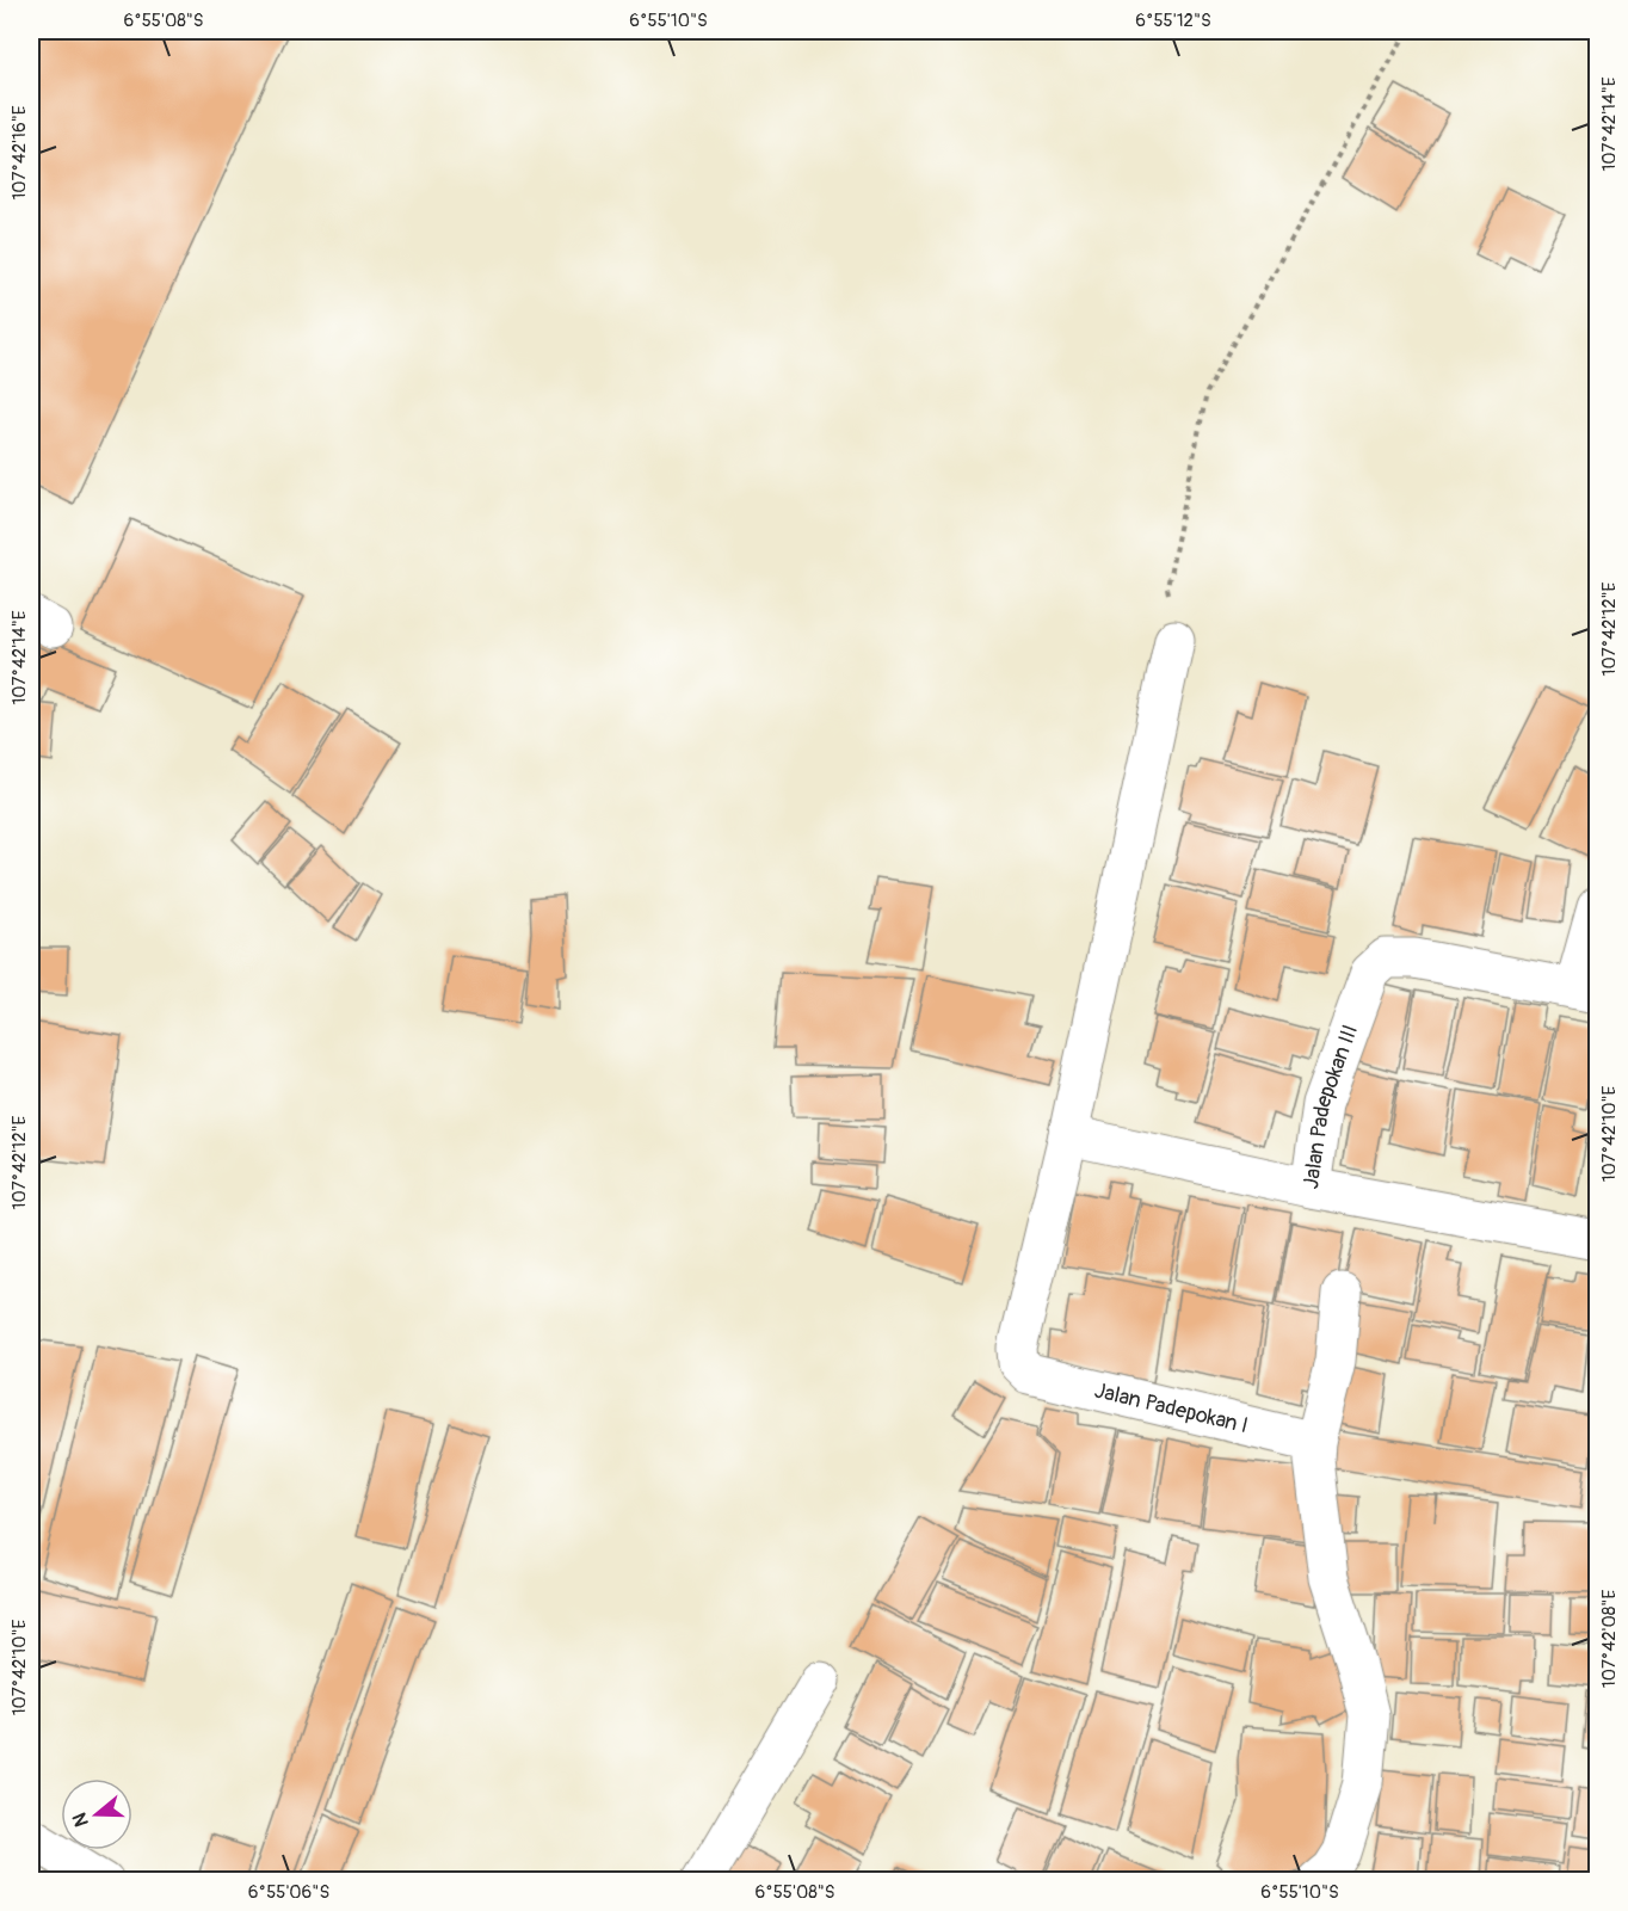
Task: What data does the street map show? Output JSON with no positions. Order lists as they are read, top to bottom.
{
  "streets": {
    "street": ["Jalan Padepokan III", "Jalan Padepokan I"]
  },
  "crossings": [
    ["Jalan Padepokan III", "Jalan Padepokan I"]
  ],
  "north": "left",
  "coordinates": [
    "6°55'08\"S",
    "6°55'10\"S",
    "6°55'12\"S",
    "107°42'14\"E",
    "107°42'16\"E",
    "107°42'12\"E",
    "107°42'10\"E",
    "107°42'08\"E",
    "6°55'06\"S"
  ]
}
